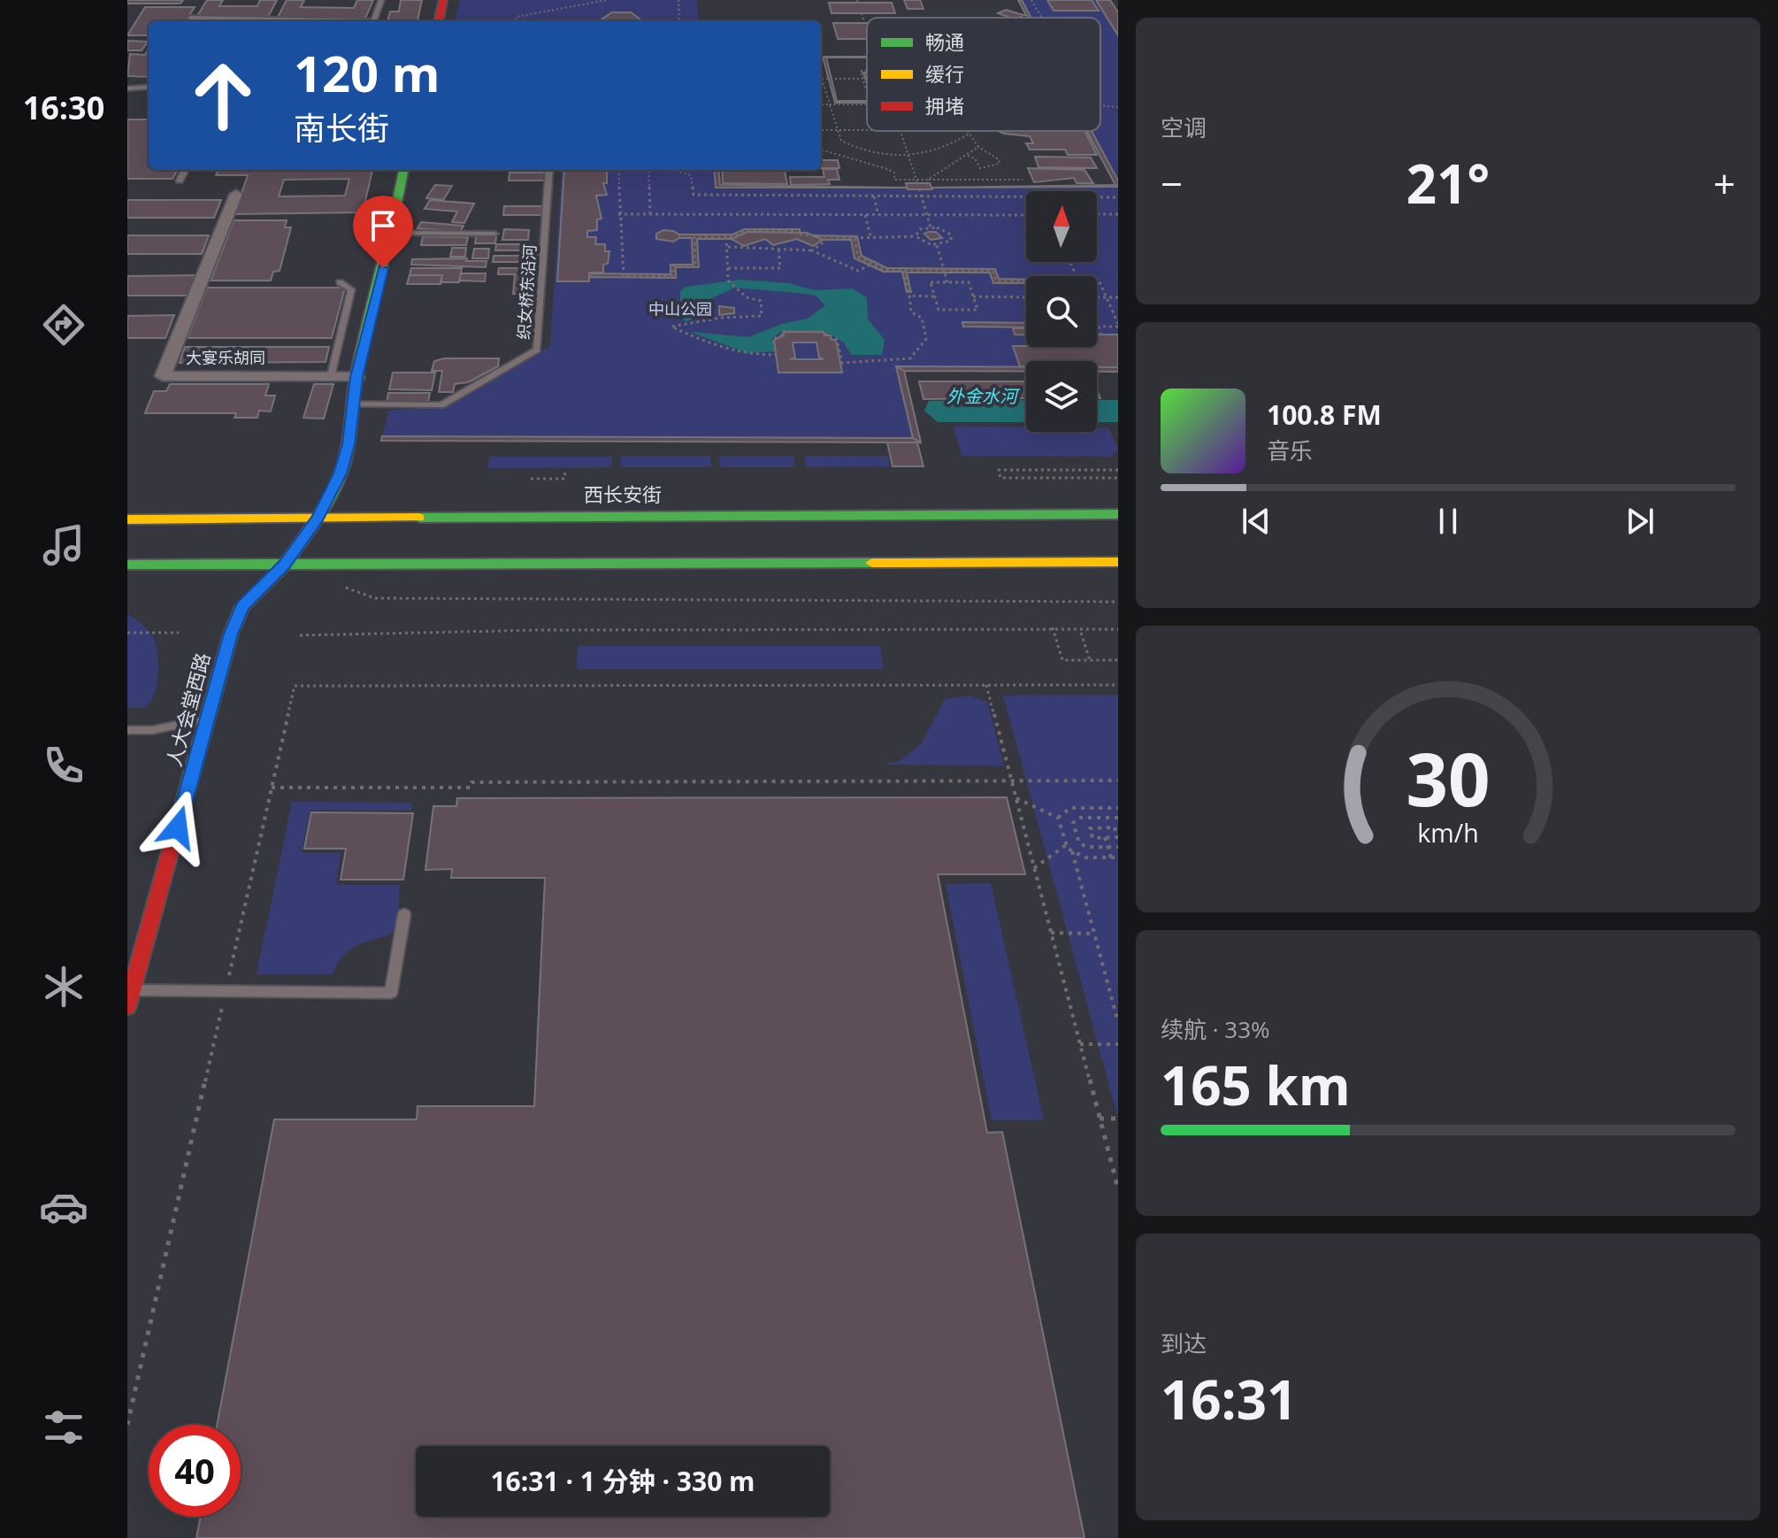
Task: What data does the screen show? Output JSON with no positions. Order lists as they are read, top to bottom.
{
  "streets": {
    "main road": ["西长安街", "人大会堂西路"],
    "street": ["大宴乐胡同"],
    "lane": ["织女桥东沿河"]
  },
  "crossings": [
    ["织女桥东沿河", "人大会堂西路"],
    ["大宴乐胡同", "人大会堂西路"],
    ["西长安街", "人大会堂西路"]
  ],
  "water": ["外金水河"],
  "parks": ["中山公园"],
  "legend": ["畅通", "缓行", "拥堵"],
  "north": "top",
  "page": {
    "tabs": "16:30",
    "tile": [
      "空调",
      ["续航 · 33%", "165 km"],
      ["到达", "16:31"]
    ],
    "turn": ["120 m", "南长街"],
    "heat": ["−", "21°", "+"],
    "song": ["100.8 FM", "音乐"],
    "limit": "40",
    "trip": "16:31 · 1 分钟 · 330 m",
    "gauge": ["30", "km/h"]
  }
}
